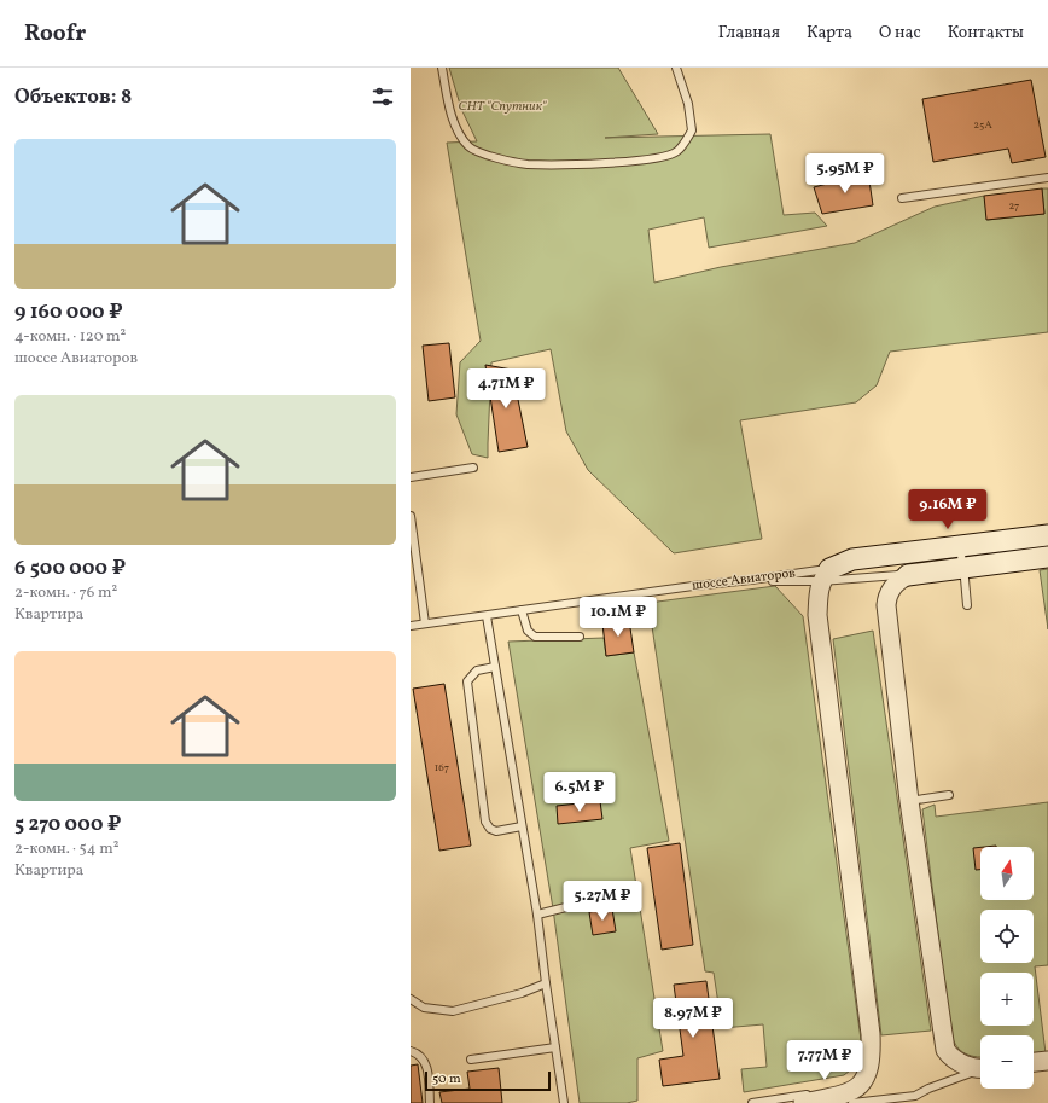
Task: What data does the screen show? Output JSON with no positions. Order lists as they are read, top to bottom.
{
  "streets": {
    "main road": ["шоссе Авиаторов"]
  },
  "parks": ["СНТ \"Спутник\""],
  "house_numbers": ["25А", "27", "167"],
  "scale_bar": "50 m",
  "north": "top",
  "page": {
    "header": "Roofr",
    "nav": [
      "Главная",
      "Карта",
      "О нас",
      "Контакты"
    ],
    "heading": "Объектов: 8",
    "list": [
      {
        "name": "9 160 000 ₽",
        "note": "4-комн. · 120 m² · шоссе Авиаторов"
      },
      {
        "name": "6 500 000 ₽",
        "note": "2-комн. · 76 m² · Квартира"
      },
      {
        "name": "5 270 000 ₽",
        "note": "2-комн. · 54 m² · Квартира"
      }
    ],
    "price": [
      "5.95M ₽",
      "4.71M ₽",
      "9.16M ₽",
      "10.1M ₽",
      "6.5M ₽",
      "5.27M ₽",
      "8.97M ₽",
      "7.77M ₽"
    ],
    "map_buttons": ["+", "−"],
    "scale": "50 m"
  }
}
